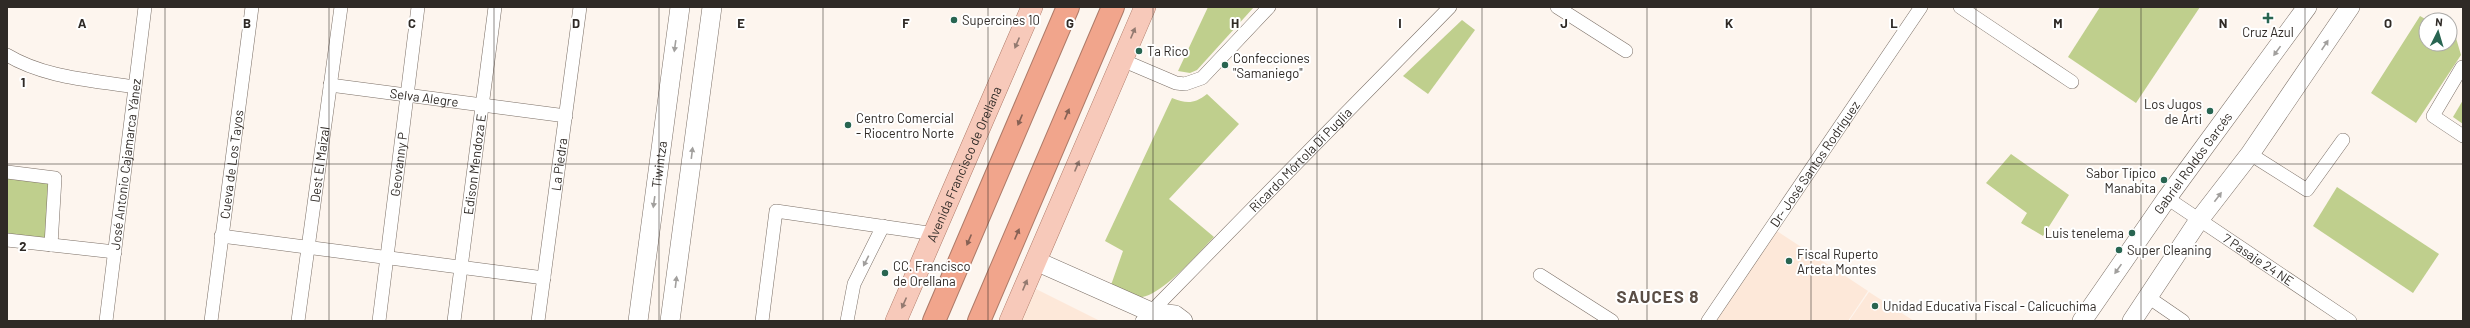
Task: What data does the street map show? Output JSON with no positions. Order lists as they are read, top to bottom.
{
  "streets": {
    "main road": ["Avenida Francisco de Orellana"],
    "street": [
      "Selva Alegre",
      "Ricardo Mórtola Di Puglia",
      "Gabriel Roldós Garcés",
      "José Antonio Cajamarca Yánez",
      "Cueva de Los Tayos",
      "Dest El Maizal",
      "Geovanny P",
      "Edison Mendoza E",
      "La Piedra",
      "Tiwintza",
      "Dr- José Santos Rodríguez",
      "7 Pasaje 24 NE"
    ]
  },
  "crossings": [
    ["Selva Alegre", "Dest El Maizal"],
    ["Selva Alegre", "Geovanny P"],
    ["Selva Alegre", "Edison Mendoza E"],
    ["Selva Alegre", "La Piedra"],
    ["Gabriel Roldós Garcés", "7 Pasaje 24 NE"]
  ],
  "districts": ["SAUCES 8"],
  "places": {
    "health": ["Cruz Azul"],
    "other": [
      "Supercines 10",
      "Ta Rico",
      "Confecciones \"Samaniego\"",
      "Los Jugos de Arti",
      "Centro Comercial - Riocentro Norte",
      "Sabor Típico Manabita",
      "Luis tenelema",
      "Super Cleaning",
      "Fiscal Ruperto Arteta Montes",
      "CC. Francisco de Orellana",
      "Unidad Educativa Fiscal - Calicuchima"
    ]
  },
  "north": "top",
  "grid": {
    "columns": [
      "A",
      "B",
      "C",
      "D",
      "E",
      "F",
      "G",
      "H",
      "I",
      "J",
      "K",
      "L",
      "M",
      "N",
      "O"
    ],
    "rows": ["1", "2"]
  }
}
